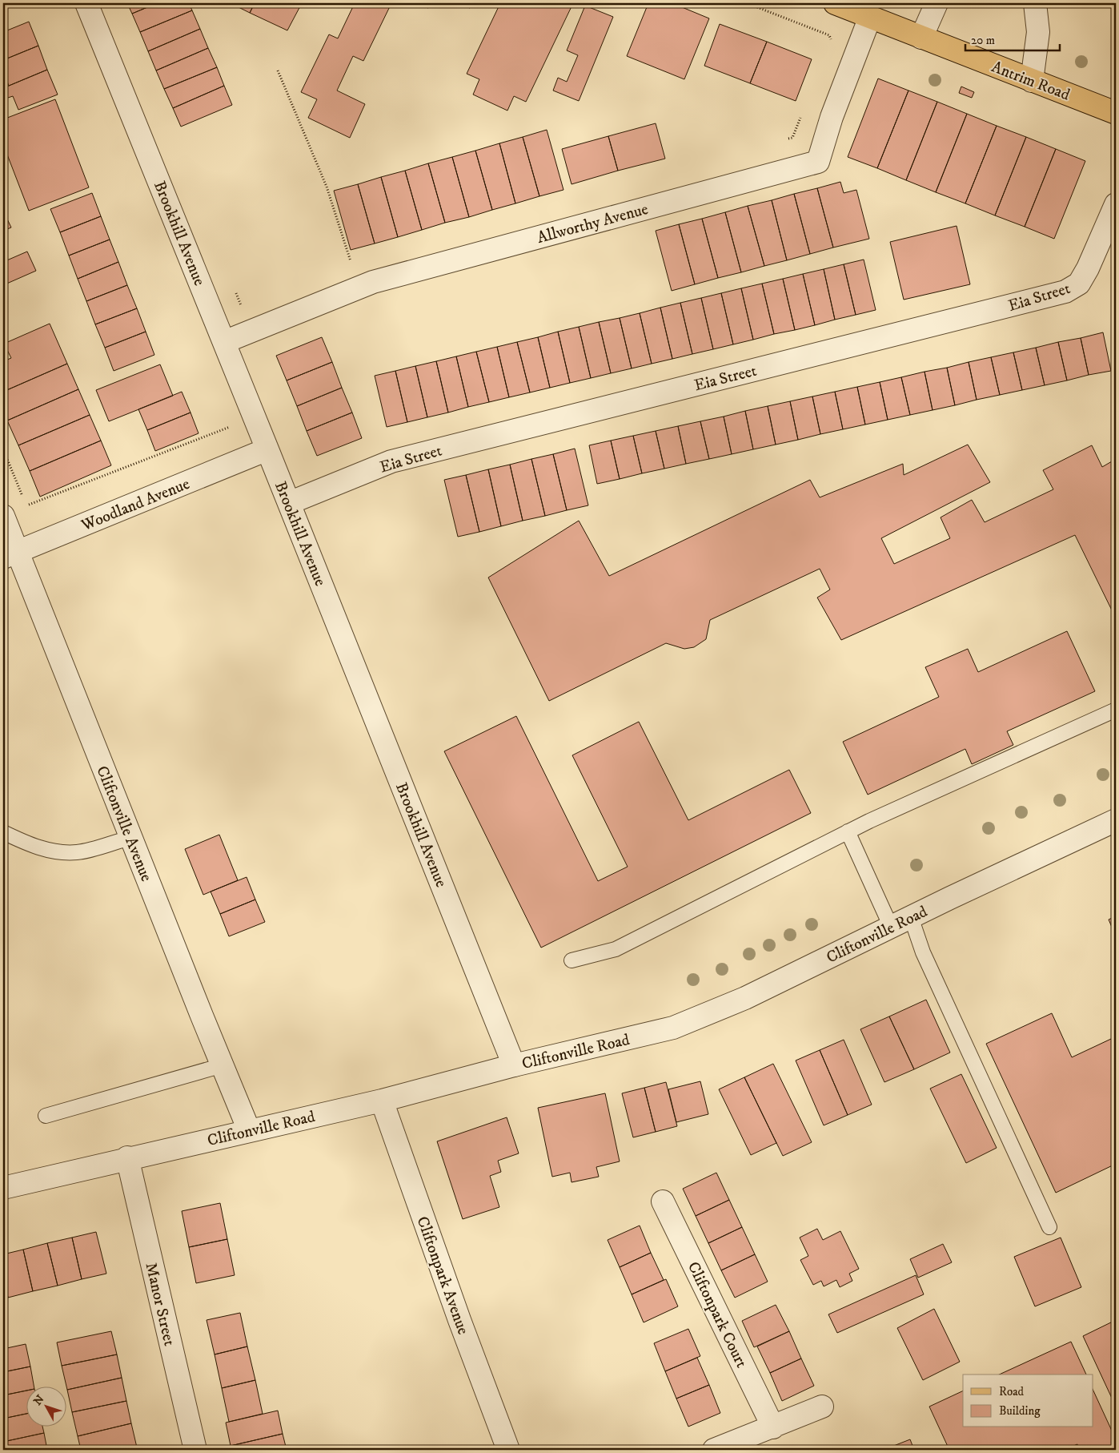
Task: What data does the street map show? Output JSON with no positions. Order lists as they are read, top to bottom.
{
  "streets": {
    "main road": ["Antrim Road"],
    "street": [
      "Allworthy Avenue",
      "Brookhill Avenue",
      "Eia Street",
      "Woodland Avenue",
      "Cliftonville Avenue",
      "Cliftonville Road",
      "Cliftonpark Avenue",
      "Manor Street",
      "Cliftonpark Court"
    ]
  },
  "crossings": [
    ["Antrim Road", "Allworthy Avenue"],
    ["Allworthy Avenue", "Brookhill Avenue"],
    ["Brookhill Avenue", "Eia Street"],
    ["Brookhill Avenue", "Woodland Avenue"],
    ["Brookhill Avenue", "Cliftonville Road"],
    ["Woodland Avenue", "Cliftonville Avenue"],
    ["Cliftonville Avenue", "Cliftonville Road"],
    ["Cliftonville Road", "Cliftonpark Avenue"],
    ["Cliftonville Road", "Manor Street"]
  ],
  "legend": ["Road", "Building"],
  "scale_bar": "20 m",
  "north": "top left"
}
